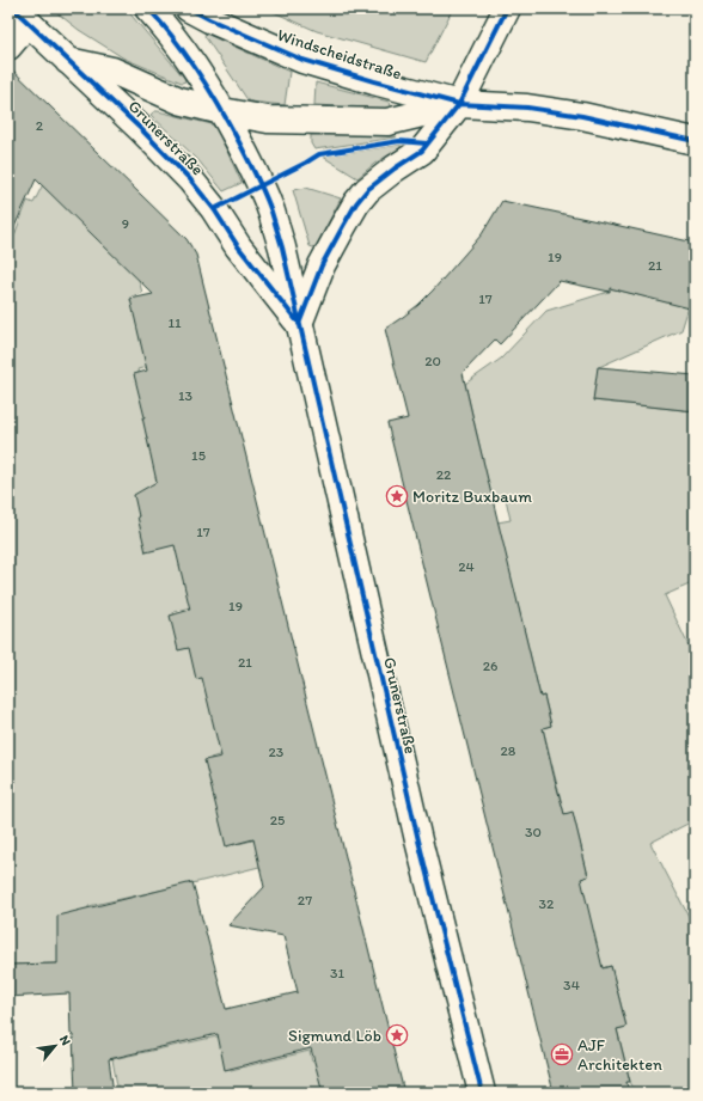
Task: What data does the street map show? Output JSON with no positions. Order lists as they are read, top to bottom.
{
  "streets": {
    "main road": ["Windscheidstraße", "Grunerstraße"]
  },
  "crossings": [
    ["Windscheidstraße", "Grunerstraße"]
  ],
  "places": {
    "place": ["Moritz Buxbaum", "Sigmund Löb"],
    "office": ["AJF Architekten"]
  },
  "house_numbers": [
    "2",
    "9",
    "19",
    "21",
    "17",
    "11",
    "20",
    "13",
    "15",
    "22",
    "17",
    "24",
    "19",
    "21",
    "26",
    "28",
    "23",
    "25",
    "30",
    "27",
    "32",
    "31",
    "34"
  ],
  "north": "top right"
}
